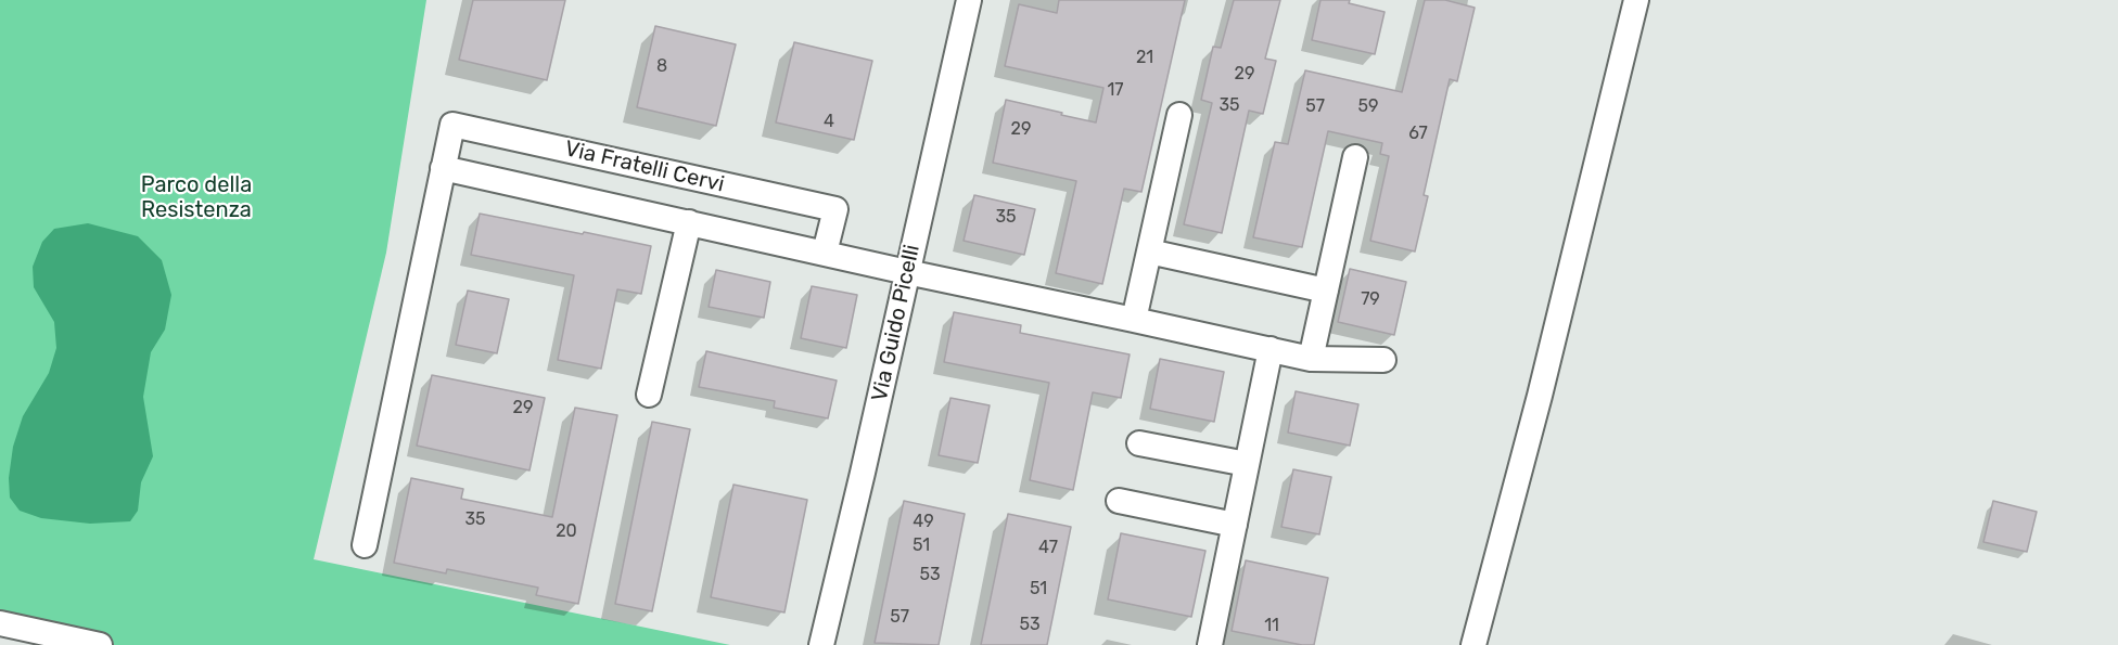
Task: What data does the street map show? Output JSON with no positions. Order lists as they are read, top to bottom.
{
  "streets": {
    "street": ["Via Fratelli Cervi", "Via Guido Picelli"]
  },
  "crossings": [
    ["Via Fratelli Cervi", "Via Guido Picelli"]
  ],
  "parks": ["Parco della Resistenza"],
  "house_numbers": [
    "21",
    "8",
    "29",
    "17",
    "35",
    "57",
    "59",
    "4",
    "29",
    "67",
    "35",
    "79",
    "29",
    "35",
    "49",
    "20",
    "51",
    "47",
    "53",
    "51",
    "57",
    "53",
    "11"
  ]
}
